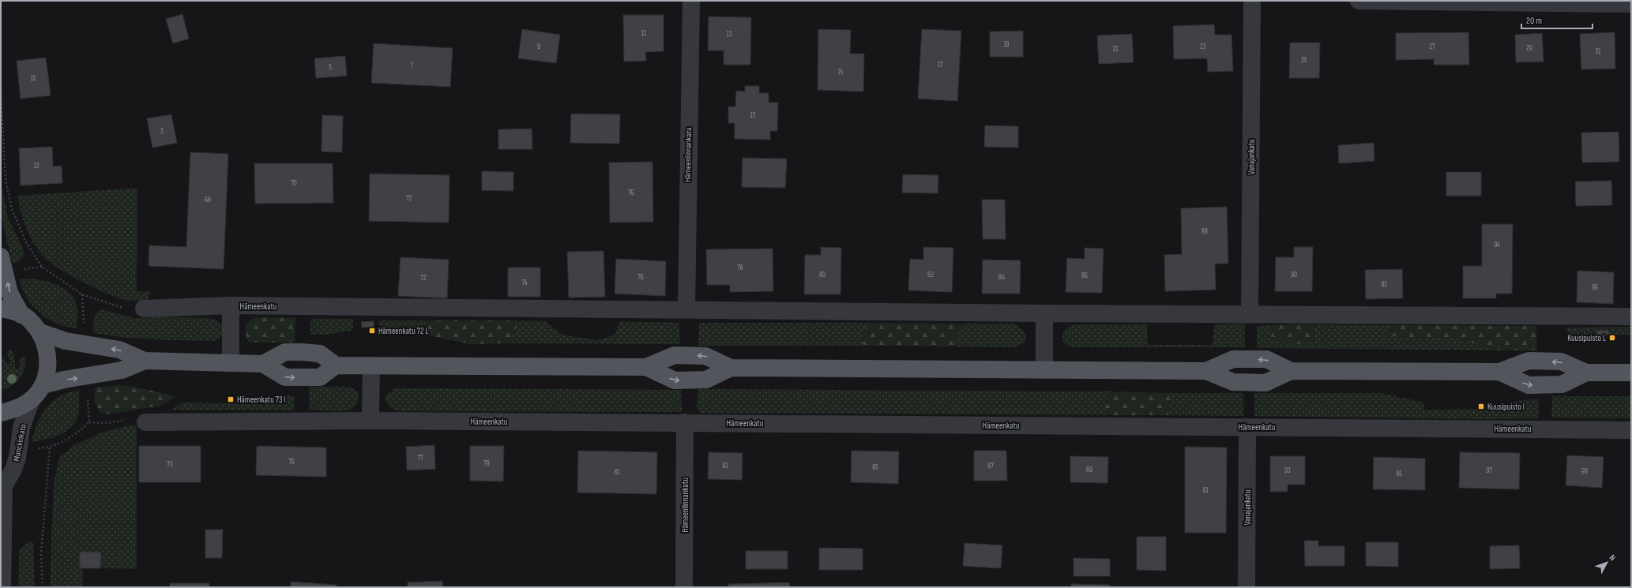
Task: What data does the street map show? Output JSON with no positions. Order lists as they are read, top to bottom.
{
  "streets": {
    "street": [
      "Hämeenlinnankatu",
      "Vanajankatu",
      "Hämeenkatu",
      "Munckinkatu"
    ]
  },
  "crossings": [
    ["Hämeenlinnankatu", "Hämeenkatu"],
    ["Vanajankatu", "Hämeenkatu"]
  ],
  "places": {
    "transit": [
      "Hämeenkatu 72 L",
      "Kuusipuisto L",
      "Hämeenkatu 73 I",
      "Kuusipuisto I"
    ]
  },
  "house_numbers": [
    "11",
    "13",
    "19",
    "9",
    "23",
    "27",
    "29",
    "21",
    "31",
    "25",
    "17",
    "7",
    "5",
    "15",
    "15",
    "13",
    "3",
    "13",
    "70",
    "76",
    "72",
    "68",
    "88",
    "94",
    "78",
    "80",
    "82",
    "90",
    "86",
    "76",
    "84",
    "72",
    "74",
    "92",
    "96",
    "77",
    "75",
    "79",
    "73",
    "83",
    "87",
    "85",
    "89",
    "93",
    "97",
    "99",
    "81",
    "95",
    "91"
  ],
  "scale_bar": "20 m",
  "north": "top right"
}
